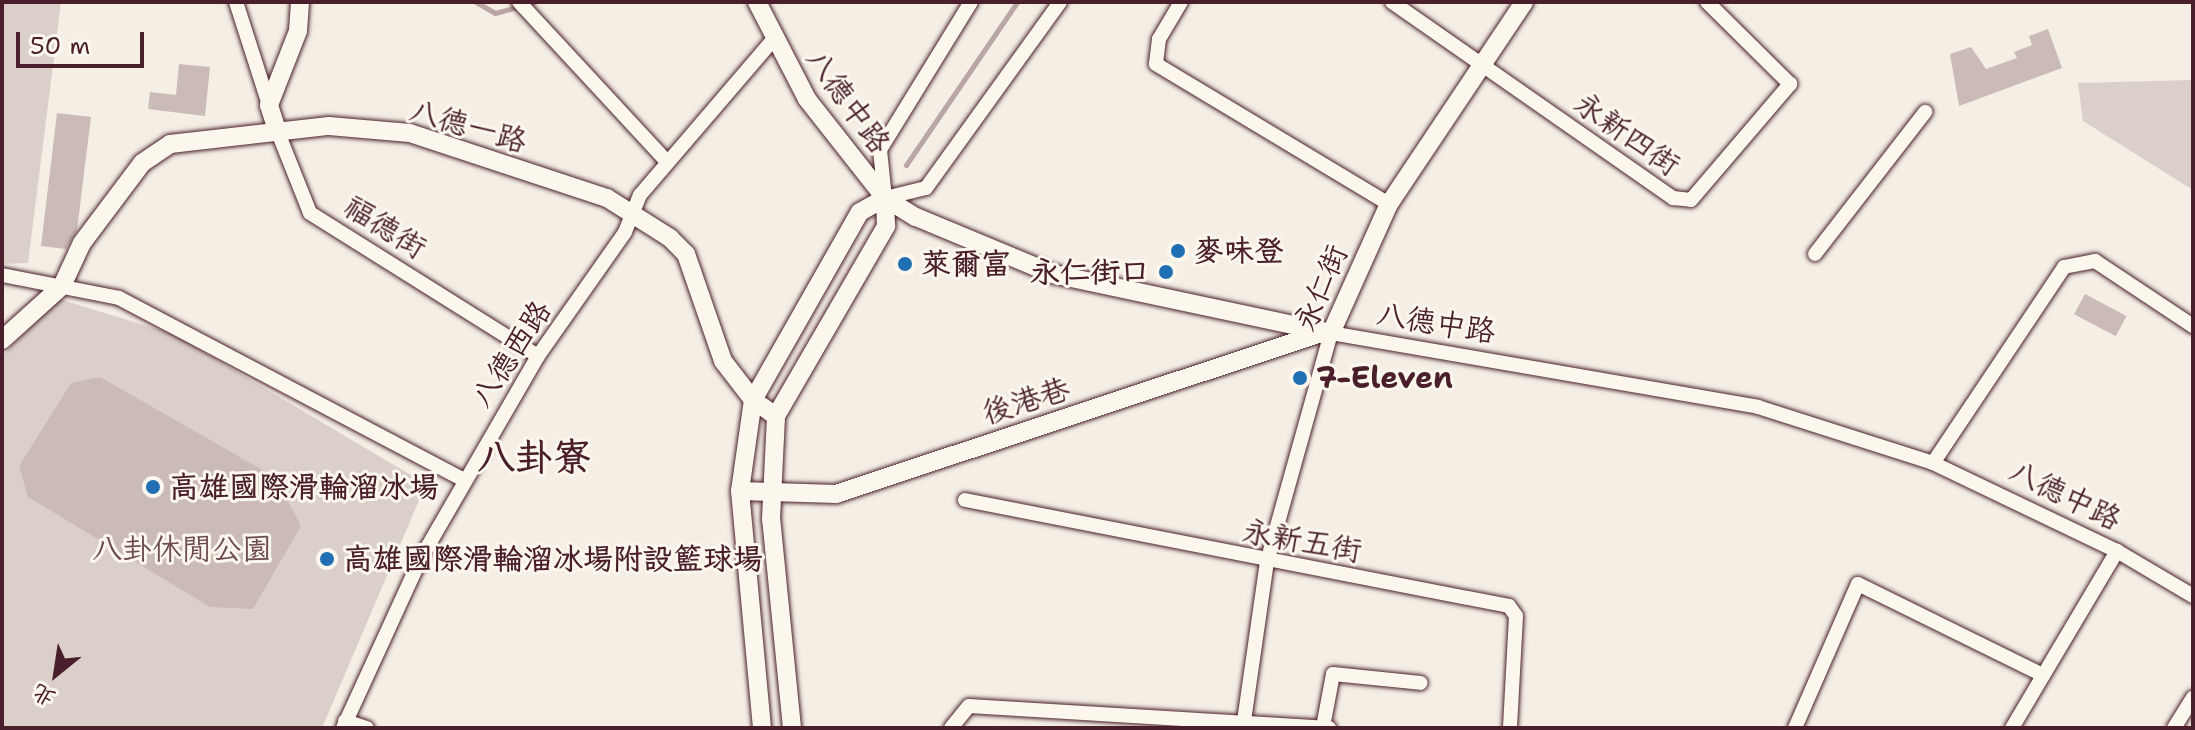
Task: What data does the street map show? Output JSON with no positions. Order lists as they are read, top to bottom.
{
  "streets": {
    "street": [
      "八德中路",
      "八德一路",
      "永新四街",
      "福德街",
      "永仁街",
      "八德西路",
      "後港巷",
      "永新五街"
    ]
  },
  "crossings": [
    ["八德中路", "永仁街"],
    ["八德中路", "八德西路"],
    ["八德中路", "後港巷"],
    ["八德一路", "福德街"],
    ["八德一路", "八德西路"],
    ["永新四街", "永仁街"],
    ["福德街", "八德西路"],
    ["永仁街", "後港巷"],
    ["永仁街", "永新五街"]
  ],
  "districts": ["八卦寮"],
  "parks": ["八卦休閒公園"],
  "places": [
    "麥味登",
    "萊爾富",
    "永仁街口",
    "7-Eleven",
    "高雄國際滑輪溜冰場",
    "高雄國際滑輪溜冰場附設籃球場"
  ],
  "scale_bar": "50 m",
  "north": "bottom left"
}
